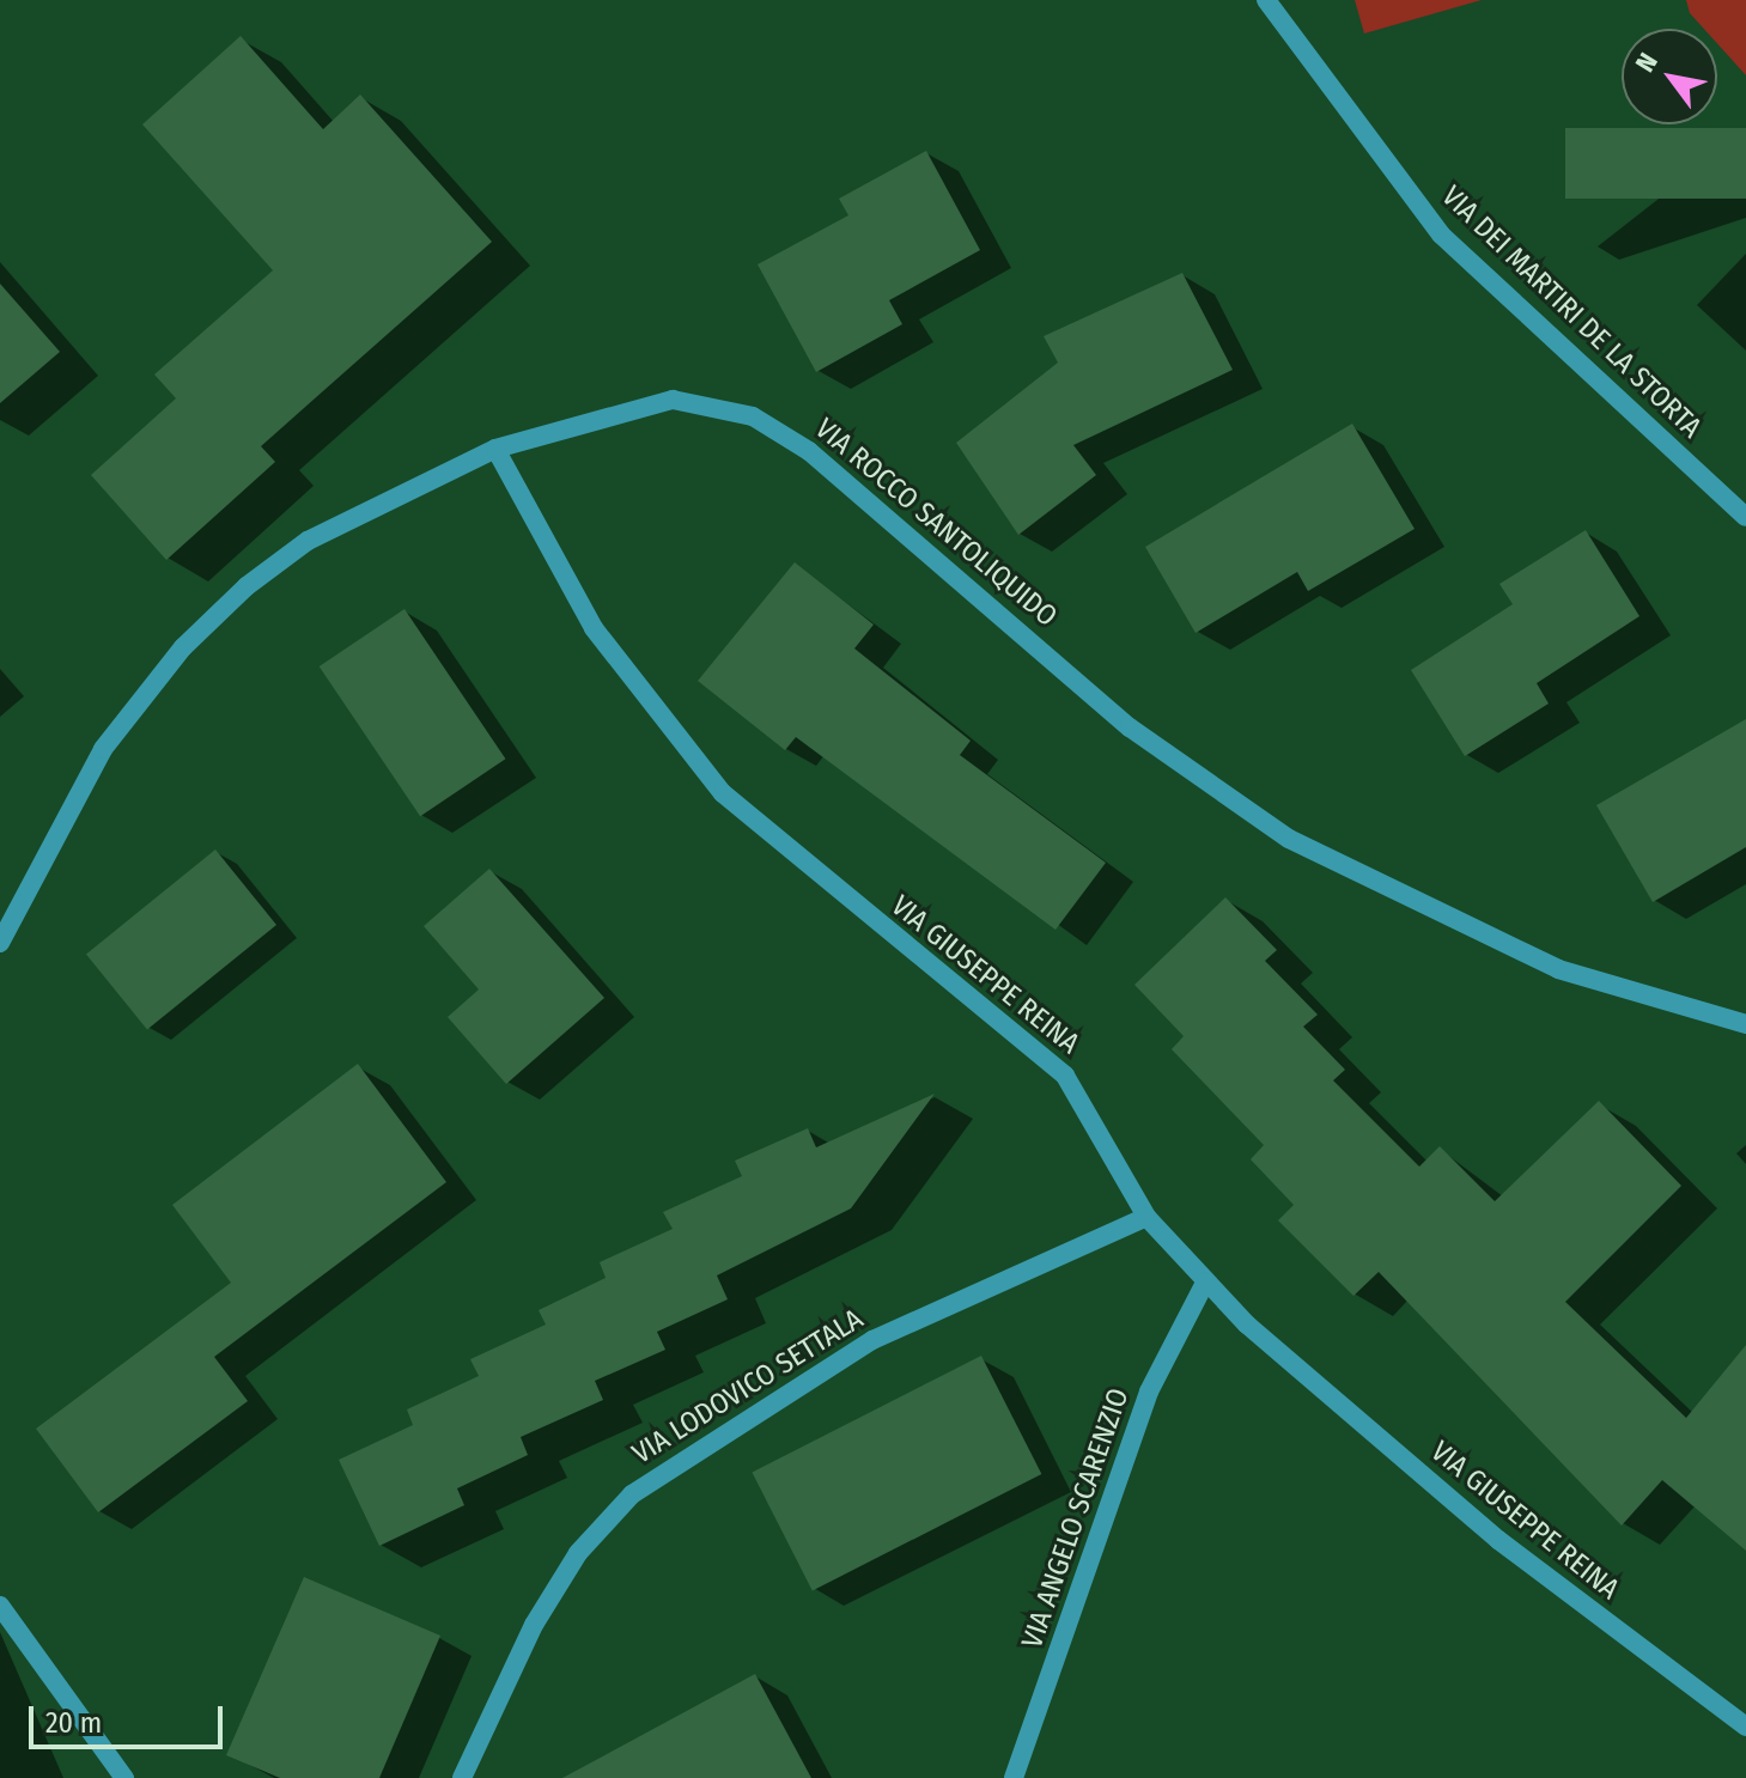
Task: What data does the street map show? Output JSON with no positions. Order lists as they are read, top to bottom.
{
  "streets": {
    "street": [
      "VIA DEI MARTIRI DE LA STORTA",
      "VIA ROCCO SANTOLIQUIDO",
      "VIA GIUSEPPE REINA",
      "VIA LODOVICO SETTALA",
      "VIA ANGELO SCARENZIO"
    ]
  },
  "crossings": [
    ["VIA ROCCO SANTOLIQUIDO", "VIA GIUSEPPE REINA"],
    ["VIA GIUSEPPE REINA", "VIA LODOVICO SETTALA"],
    ["VIA GIUSEPPE REINA", "VIA ANGELO SCARENZIO"]
  ],
  "scale_bar": "20 m",
  "north": "top left"
}
